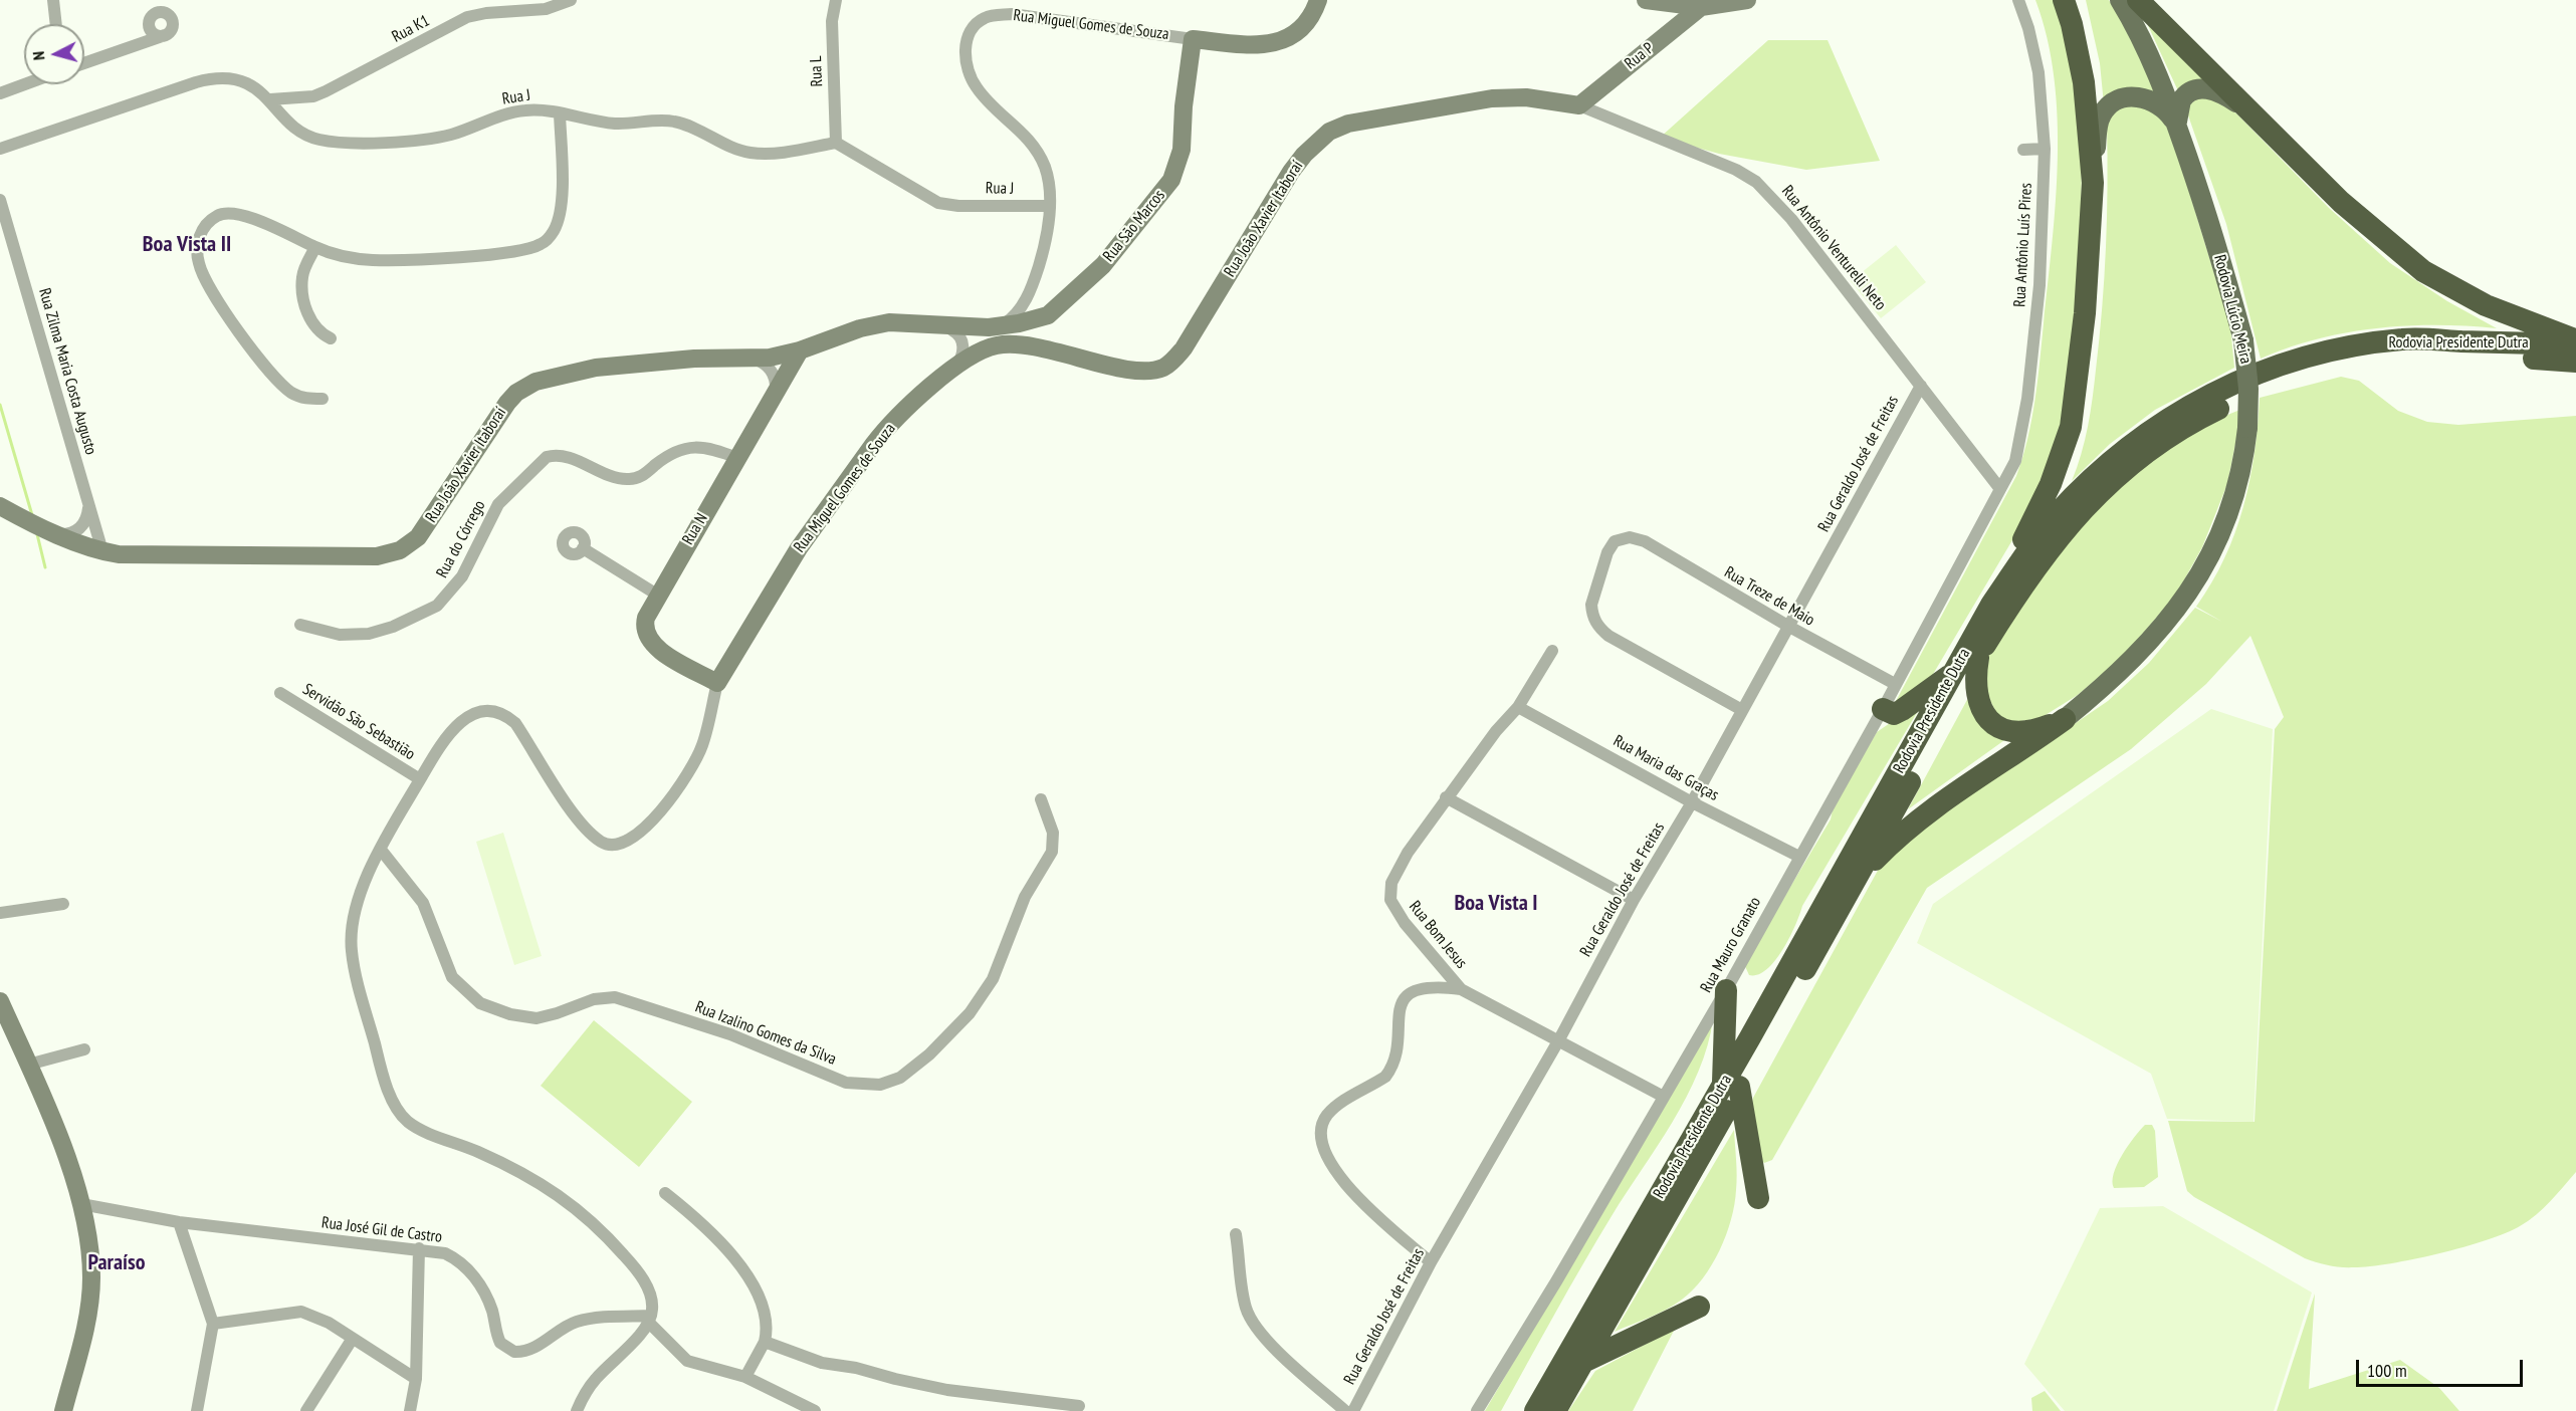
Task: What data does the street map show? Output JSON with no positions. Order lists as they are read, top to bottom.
{
  "streets": {
    "highway": ["Rodovia Presidente Dutra"],
    "main road": ["Rodovia Lúcio Meira"],
    "street": [
      "Rua Miguel Gomes de Souza",
      "Rua K1",
      "Rua P",
      "Rua L",
      "Rua J",
      "Rua João Xavier Itaboraí",
      "Rua São Marcos",
      "Rua Antônio Luís Pires",
      "Rua Antônio Venturelli Neto",
      "Rua Zilma Maria Costa Augusto",
      "Rua Geraldo José de Freitas",
      "Rua N",
      "Rua do Córrego",
      "Rua Treze de Maio",
      "Servidão São Sebastião",
      "Rua Maria das Graças",
      "Rua Bom Jesus",
      "Rua Mauro Granato",
      "Rua Izalino Gomes da Silva",
      "Rua José Gil de Castro"
    ]
  },
  "crossings": [
    ["Rua Miguel Gomes de Souza", "Rua J"],
    ["Rua Miguel Gomes de Souza", "Rua João Xavier Itaboraí"],
    ["Rua Miguel Gomes de Souza", "Rua São Marcos"],
    ["Rua Miguel Gomes de Souza", "Rua N"],
    ["Rua K1", "Rua J"],
    ["Rua P", "Rua João Xavier Itaboraí"],
    ["Rua P", "Rua Antônio Venturelli Neto"],
    ["Rua L", "Rua J"],
    ["Rua João Xavier Itaboraí", "Rua São Marcos"],
    ["Rua João Xavier Itaboraí", "Rua Antônio Venturelli Neto"],
    ["Rua João Xavier Itaboraí", "Rua Zilma Maria Costa Augusto"],
    ["Rua João Xavier Itaboraí", "Rua N"],
    ["Rua Antônio Luís Pires", "Rua Antônio Venturelli Neto"],
    ["Rua Antônio Luís Pires", "Rua Mauro Granato"],
    ["Rua Antônio Venturelli Neto", "Rua Geraldo José de Freitas"],
    ["Rua Antônio Venturelli Neto", "Rua Mauro Granato"],
    ["Rua Geraldo José de Freitas", "Rua Treze de Maio"],
    ["Rua Geraldo José de Freitas", "Rua Maria das Graças"],
    ["Rua Geraldo José de Freitas", "Rua Bom Jesus"],
    ["Rua N", "Rua do Córrego"],
    ["Rua Treze de Maio", "Rua Mauro Granato"],
    ["Rua Maria das Graças", "Rua Bom Jesus"],
    ["Rua Maria das Graças", "Rua Mauro Granato"],
    ["Rua Bom Jesus", "Rua Mauro Granato"]
  ],
  "districts": ["Boa Vista II", "Boa Vista I", "Paraíso"],
  "scale_bar": "100 m",
  "north": "left"
}
